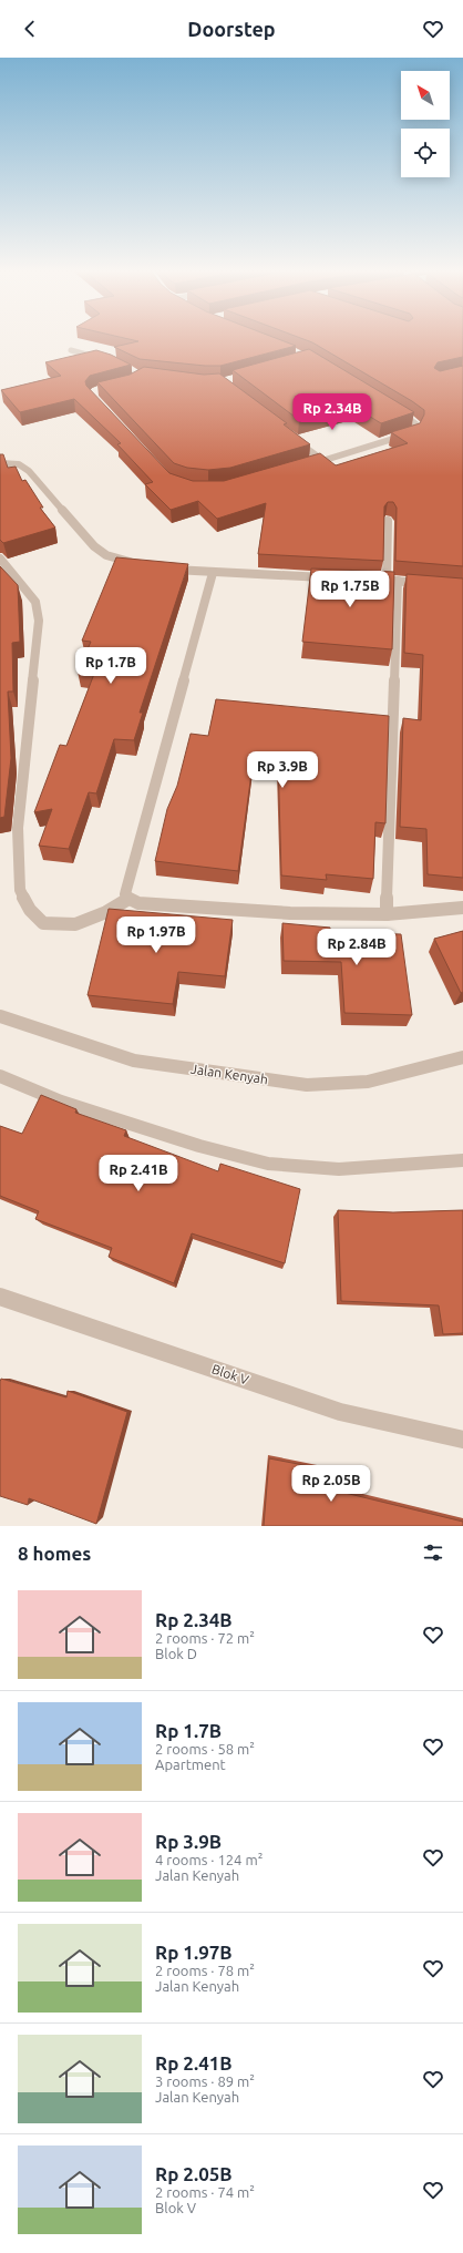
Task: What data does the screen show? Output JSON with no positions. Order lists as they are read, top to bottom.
{
  "streets": {
    "street": ["Jalan Kenyah", "Blok V"]
  },
  "north": "top left",
  "page": {
    "header": "Doorstep",
    "price": [
      "Rp 2.34B",
      "Rp 1.75B",
      "Rp 1.7B",
      "Rp 3.9B",
      "Rp 1.97B",
      "Rp 2.84B",
      "Rp 2.41B",
      "Rp 2.05B"
    ],
    "heading": "8 homes",
    "list": [
      {
        "name": "Rp 2.34B",
        "note": "2 rooms · 72 m² · Blok D"
      },
      {
        "name": "Rp 1.7B",
        "note": "2 rooms · 58 m² · Apartment"
      },
      {
        "name": "Rp 3.9B",
        "note": "4 rooms · 124 m² · Jalan Kenyah"
      },
      {
        "name": "Rp 1.97B",
        "note": "2 rooms · 78 m² · Jalan Kenyah"
      },
      {
        "name": "Rp 2.41B",
        "note": "3 rooms · 89 m² · Jalan Kenyah"
      },
      {
        "name": "Rp 2.05B",
        "note": "2 rooms · 74 m² · Blok V"
      }
    ]
  }
}
